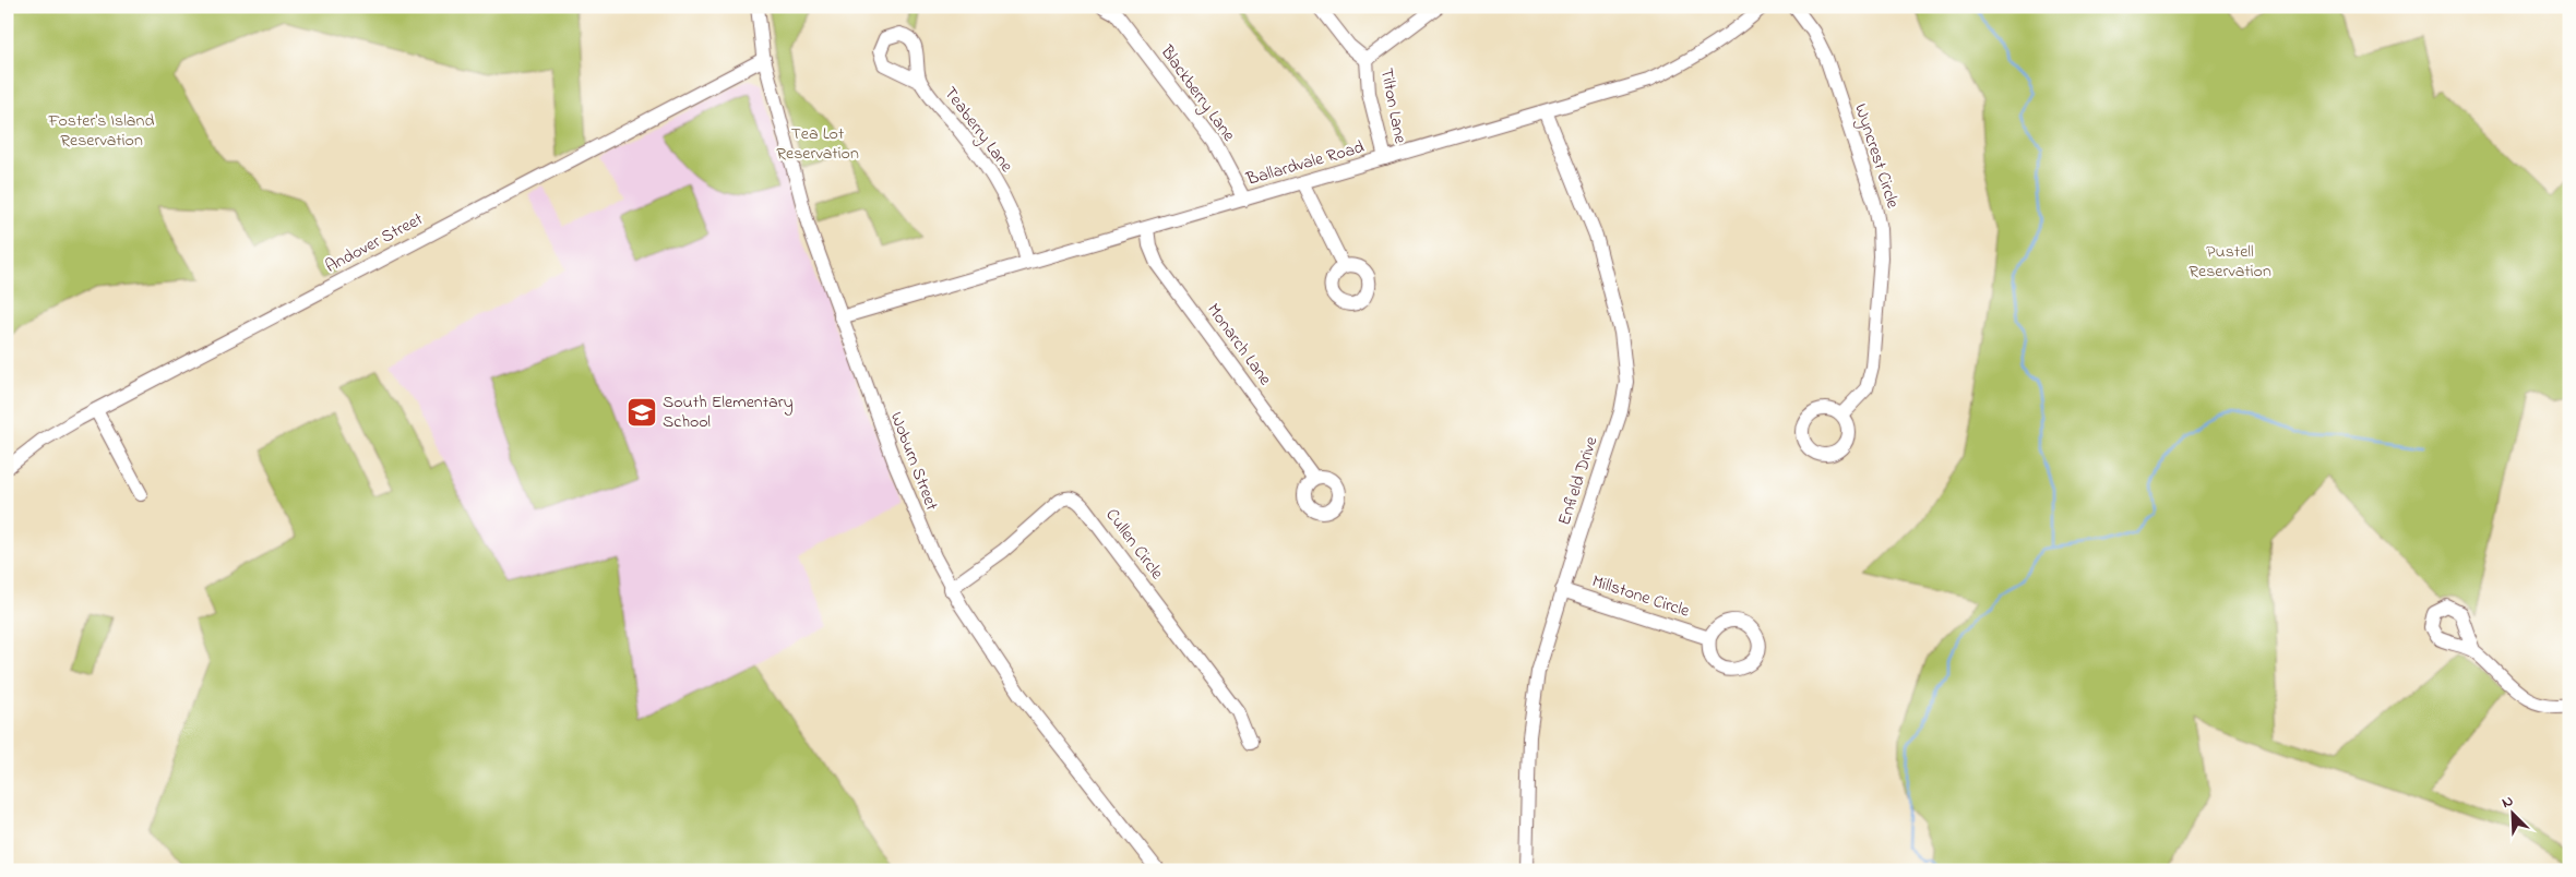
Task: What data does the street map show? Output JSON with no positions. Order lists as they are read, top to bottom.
{
  "streets": {
    "street": [
      "Blackberry Lane",
      "Tilton Lane",
      "Teaberry Lane",
      "Wyncrest Circle",
      "Ballardvale Road",
      "Andover Street",
      "Monarch Lane",
      "Woburn Street",
      "Enfield Drive",
      "Cullen Circle",
      "Millstone Circle"
    ]
  },
  "crossings": [
    ["Blackberry Lane", "Ballardvale Road"],
    ["Tilton Lane", "Ballardvale Road"],
    ["Teaberry Lane", "Ballardvale Road"],
    ["Ballardvale Road", "Monarch Lane"],
    ["Ballardvale Road", "Woburn Street"],
    ["Ballardvale Road", "Enfield Drive"],
    ["Andover Street", "Woburn Street"],
    ["Woburn Street", "Cullen Circle"],
    ["Enfield Drive", "Millstone Circle"]
  ],
  "parks": ["Foster's Island Reservation", "Tea Lot Reservation", "Pustell Reservation"],
  "places": {
    "school or university": ["South Elementary School"]
  },
  "north": "top left"
}
